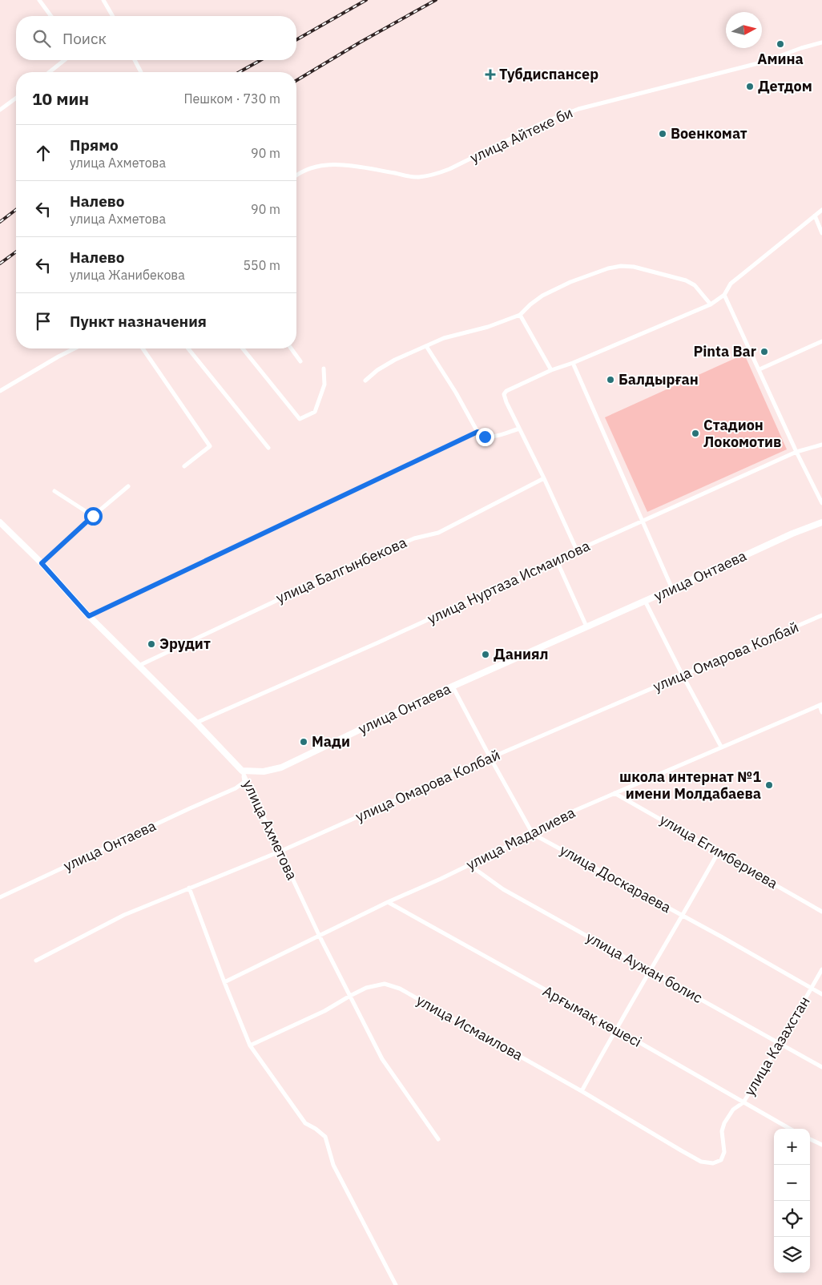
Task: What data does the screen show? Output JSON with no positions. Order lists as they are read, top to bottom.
{
  "streets": {
    "main road": ["улица Онтаева", "улица Ахметова"],
    "street": [
      "улица Айтеке би",
      "улица Балгынбекова",
      "улица Нуртаза Исмаилова",
      "улица Омарова Колбай",
      "улица Мадалиева",
      "улица Егимбериева",
      "улица Доскараева",
      "улица Аужан болис",
      "Арғымақ көшесі",
      "улица Исмаилова",
      "улица Казахстан"
    ]
  },
  "crossings": [
    ["улица Балгынбекова", "улица Ахметова"],
    ["улица Онтаева", "улица Ахметова"],
    ["улица Нуртаза Исмаилова", "улица Ахметова"],
    ["улица Омарова Колбай", "улица Ахметова"],
    ["улица Ахметова", "улица Мадалиева"],
    ["улица Ахметова", "улица Исмаилова"],
    ["улица Мадалиева", "улица Егимбериева"],
    ["улица Мадалиева", "улица Доскараева"],
    ["улица Мадалиева", "улица Аужан болис"],
    ["улица Мадалиева", "Арғымақ көшесі"],
    ["улица Доскараева", "улица Казахстан"],
    ["улица Аужан болис", "улица Казахстан"],
    ["Арғымақ көшесі", "улица Казахстан"],
    ["улица Исмаилова", "улица Казахстан"]
  ],
  "places": {
    "other": [
      "Амина",
      "Детдом",
      "Военкомат",
      "Pinta Bar",
      "Балдырған",
      "Стадион Локомотив",
      "Эрудит",
      "Даниял",
      "Мади",
      "школа интернат №1 имени Молдабаева"
    ],
    "health": ["Тубдиспансер"]
  },
  "north": "right",
  "page": {
    "search": "Поиск",
    "heading": ["10 мин", "Пешком · 730 m"],
    "list": [
      ["Прямо", "улица Ахметова", "90 m"],
      ["Налево", "улица Ахметова", "90 m"],
      ["Налево", "улица Жанибекова", "550 m"],
      "Пункт назначения"
    ],
    "map_buttons": ["+", "−"]
  }
}
